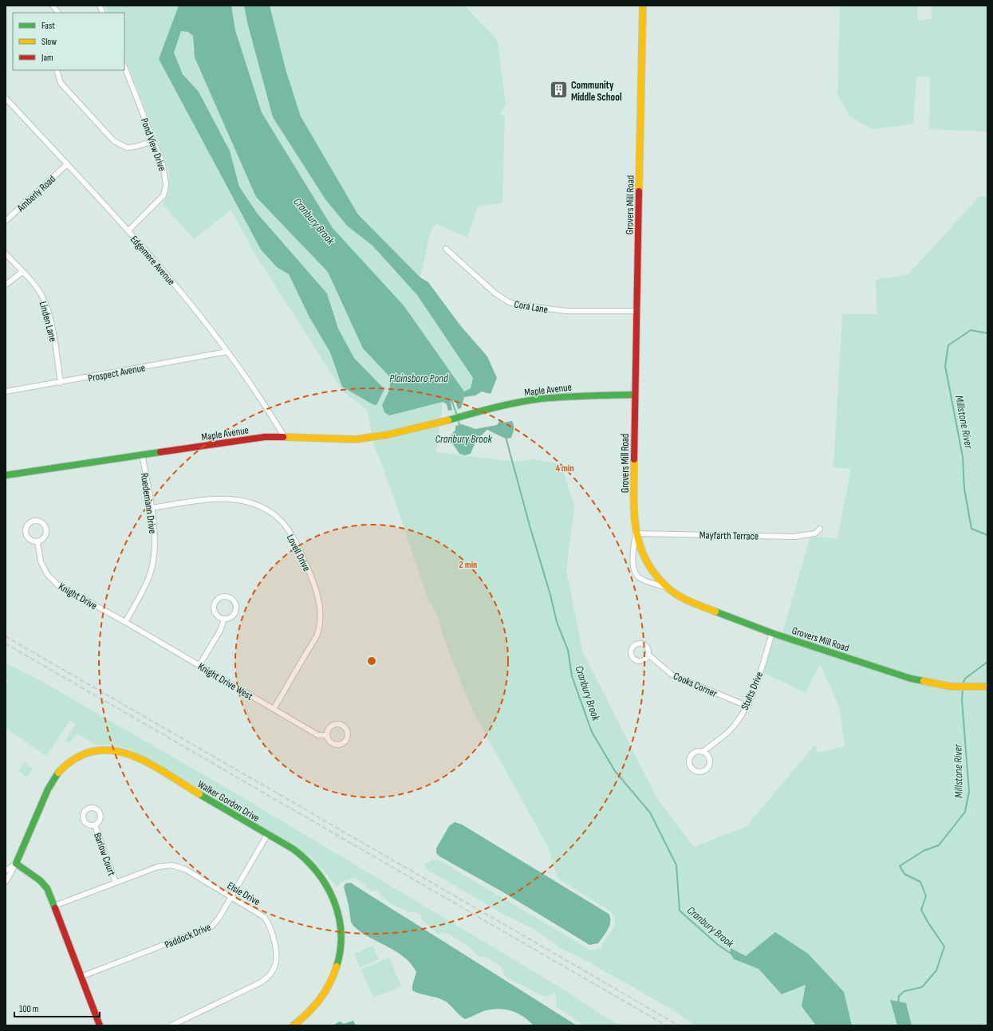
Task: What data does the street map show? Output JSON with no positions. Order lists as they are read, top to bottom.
{
  "streets": {
    "street": [
      "Pond View Drive",
      "Amberly Road",
      "Grovers Mill Road",
      "Edgemere Avenue",
      "Cora Lane",
      "Linden Lane",
      "Prospect Avenue",
      "Maple Avenue",
      "Ruedemann Drive",
      "Mayfarth Terrace",
      "Lovell Drive",
      "Knight Drive",
      "Knight Drive West",
      "Cooks Corner",
      "Stults Drive",
      "Walker Gordon Drive",
      "Barlow Court",
      "Elsie Drive",
      "Paddock Drive"
    ]
  },
  "crossings": [
    ["Pond View Drive", "Edgemere Avenue"],
    ["Amberly Road", "Edgemere Avenue"],
    ["Grovers Mill Road", "Cora Lane"],
    ["Grovers Mill Road", "Maple Avenue"],
    ["Grovers Mill Road", "Mayfarth Terrace"],
    ["Grovers Mill Road", "Stults Drive"],
    ["Edgemere Avenue", "Prospect Avenue"],
    ["Edgemere Avenue", "Maple Avenue"],
    ["Linden Lane", "Prospect Avenue"],
    ["Maple Avenue", "Ruedemann Drive"],
    ["Ruedemann Drive", "Lovell Drive"],
    ["Ruedemann Drive", "Knight Drive"],
    ["Ruedemann Drive", "Knight Drive West"],
    ["Lovell Drive", "Knight Drive West"],
    ["Knight Drive", "Knight Drive West"],
    ["Cooks Corner", "Stults Drive"],
    ["Walker Gordon Drive", "Paddock Drive"],
    ["Barlow Court", "Elsie Drive"],
    ["Elsie Drive", "Paddock Drive"]
  ],
  "water": ["Cranbury Brook", "Plainsboro Pond", "Millstone River"],
  "places": {
    "building": ["Community Middle School"]
  },
  "legend": ["Fast", "Slow", "Jam"],
  "scale_bar": "100 m",
  "rings": ["4 min", "2 min"]
}
